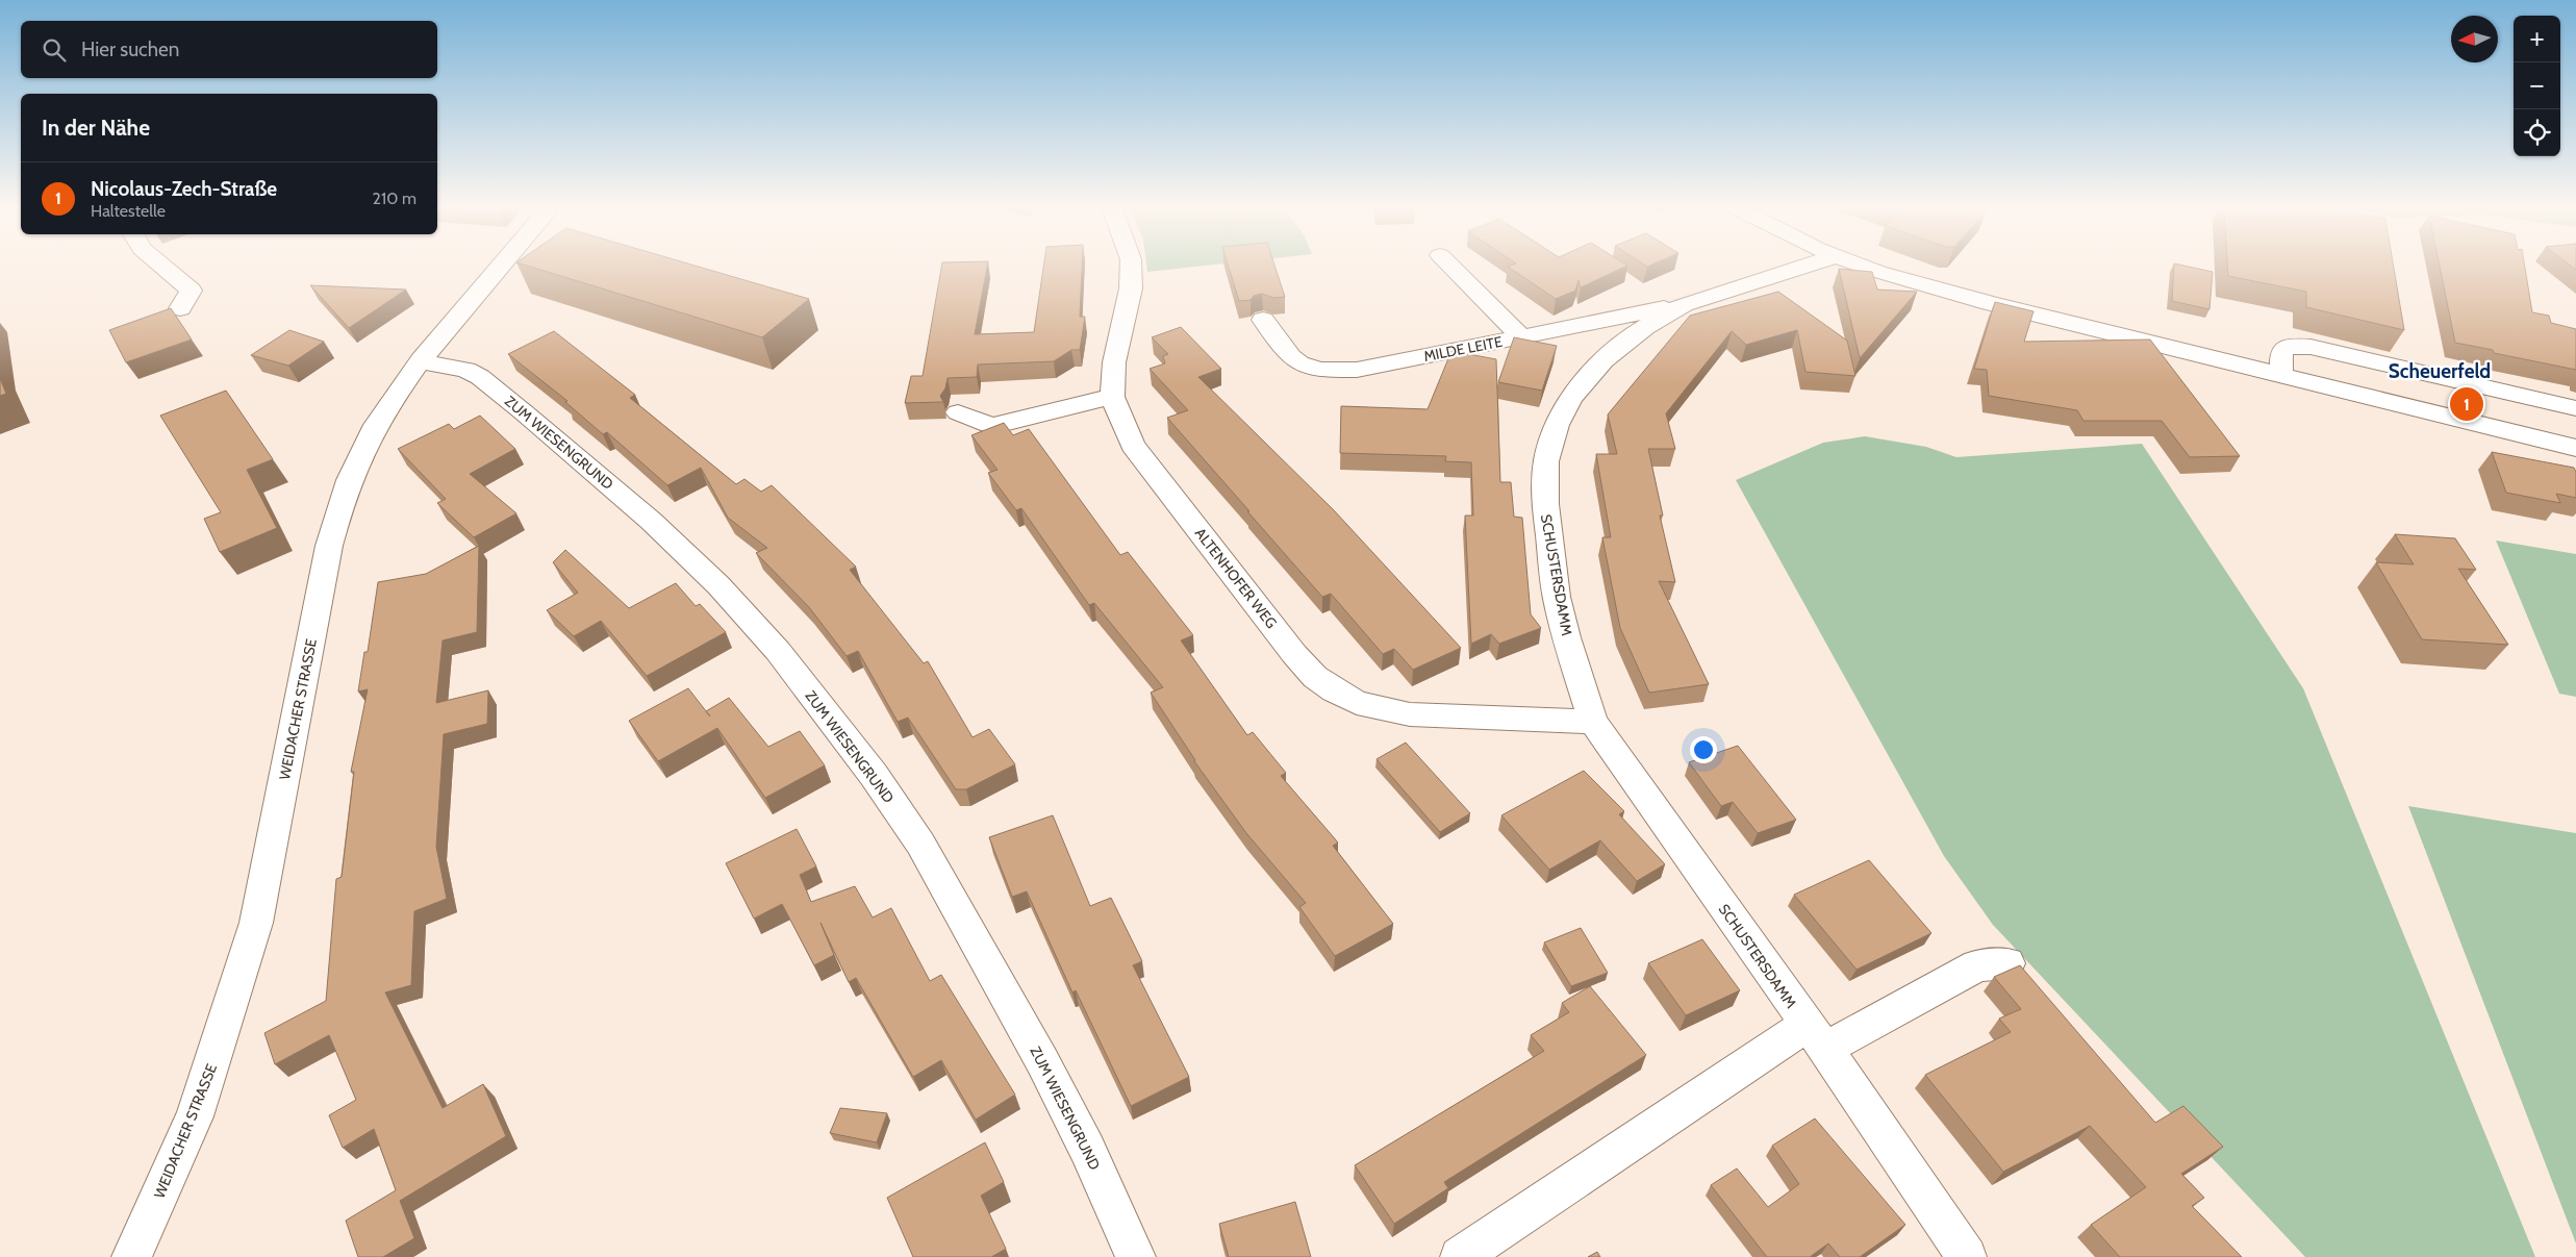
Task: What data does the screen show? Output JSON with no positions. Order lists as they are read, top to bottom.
{
  "streets": {
    "street": [
      "MILDE LEITE",
      "ZUM WIESENGRUND",
      "SCHUSTERSDAMM",
      "ALTENHOFER WEG",
      "WEIDACHER STRASSE"
    ]
  },
  "crossings": [
    ["MILDE LEITE", "SCHUSTERSDAMM"],
    ["ZUM WIESENGRUND", "WEIDACHER STRASSE"],
    ["SCHUSTERSDAMM", "ALTENHOFER WEG"]
  ],
  "districts": ["Scheuerfeld"],
  "north": "left",
  "page": {
    "map_buttons": ["+", "−"],
    "search": "Hier suchen",
    "heading": "In der Nähe",
    "list": [
      {
        "mark": "1",
        "name": "Nicolaus-Zech-Straße",
        "note": "Haltestelle",
        "value": "210 m"
      }
    ],
    "pins": "1"
  }
}
